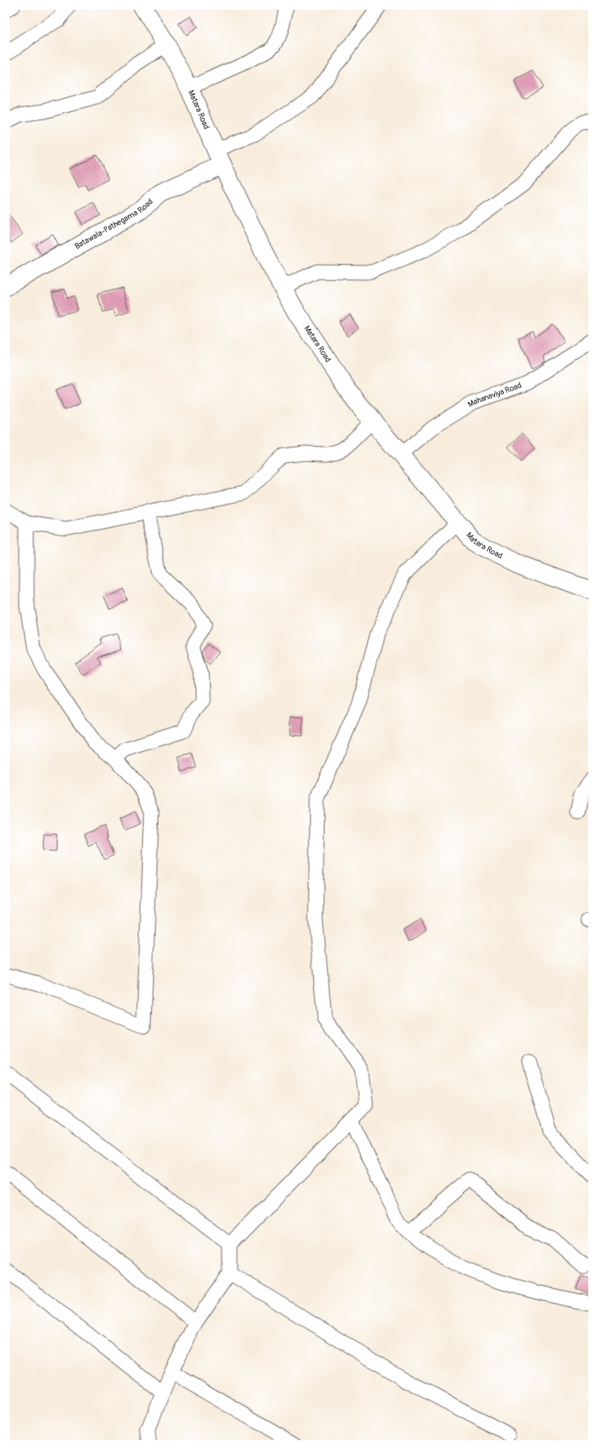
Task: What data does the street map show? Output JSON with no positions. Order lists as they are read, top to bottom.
{
  "streets": {
    "main road": ["Matara Road", "Batawala-Pathegama Road"],
    "street": ["Mahanaviya Road"]
  },
  "crossings": [
    ["Matara Road", "Batawala-Pathegama Road"],
    ["Matara Road", "Mahanaviya Road"]
  ]
}
